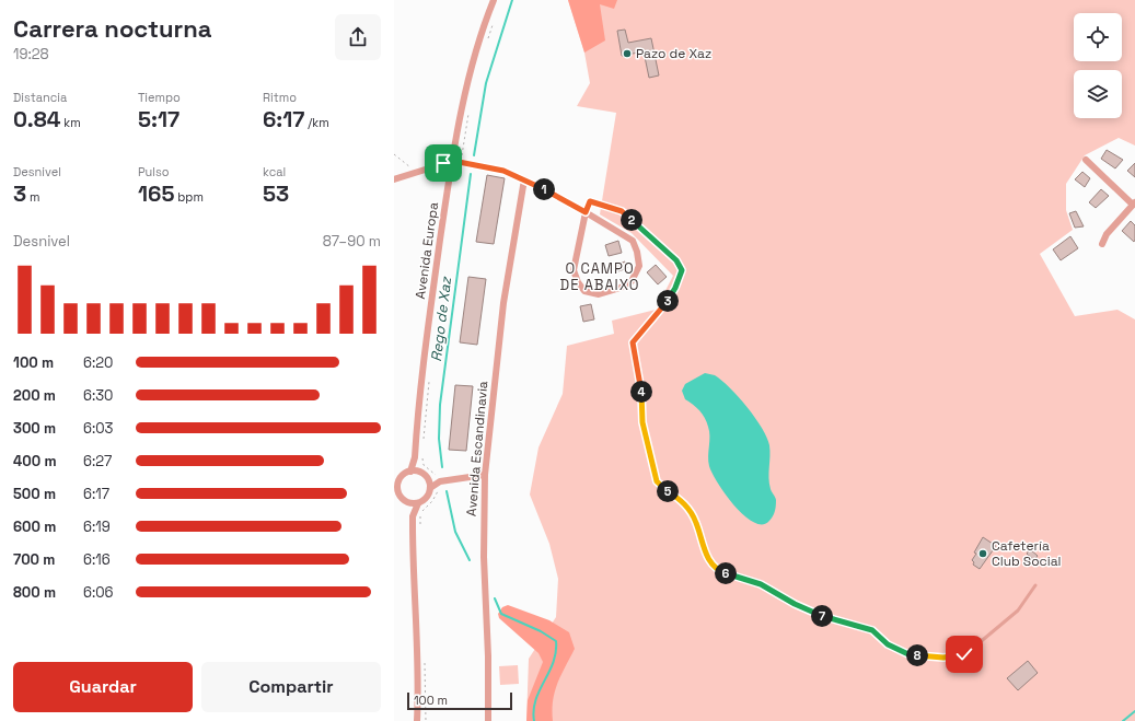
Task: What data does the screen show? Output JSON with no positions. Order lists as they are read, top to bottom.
{
  "streets": {
    "street": ["Avenida Europa", "Avenida Escandinavia"]
  },
  "districts": ["O CAMPO DE ABAIXO"],
  "water": ["Rego de Xaz"],
  "places": ["Pazo de Xaz", "Cafetería Club Social"],
  "scale_bar": "100 m",
  "page": {
    "heading": ["Carrera nocturna", "19:28"],
    "stats": [
      ["Distancia", "0.84 km"],
      ["Tiempo", "5:17"],
      ["Ritmo", "6:17 /km"],
      ["Desnivel", "3 m"],
      ["Pulso", "165 bpm"],
      ["kcal", "53"]
    ],
    "pins": [
      "1",
      "2",
      "3",
      "4",
      "5",
      "6",
      "7",
      "8"
    ],
    "chart": ["Desnivel", "87–90 m"],
    "list": [
      {
        "name": "100 m",
        "note": "6:20"
      },
      {
        "name": "200 m",
        "note": "6:30"
      },
      {
        "name": "300 m",
        "note": "6:03"
      },
      {
        "name": "400 m",
        "note": "6:27"
      },
      {
        "name": "500 m",
        "note": "6:17"
      },
      {
        "name": "600 m",
        "note": "6:19"
      },
      {
        "name": "700 m",
        "note": "6:16"
      },
      {
        "name": "800 m",
        "note": "6:06"
      }
    ],
    "buttons": ["Guardar", "Compartir"],
    "scale": "100 m"
  }
}
